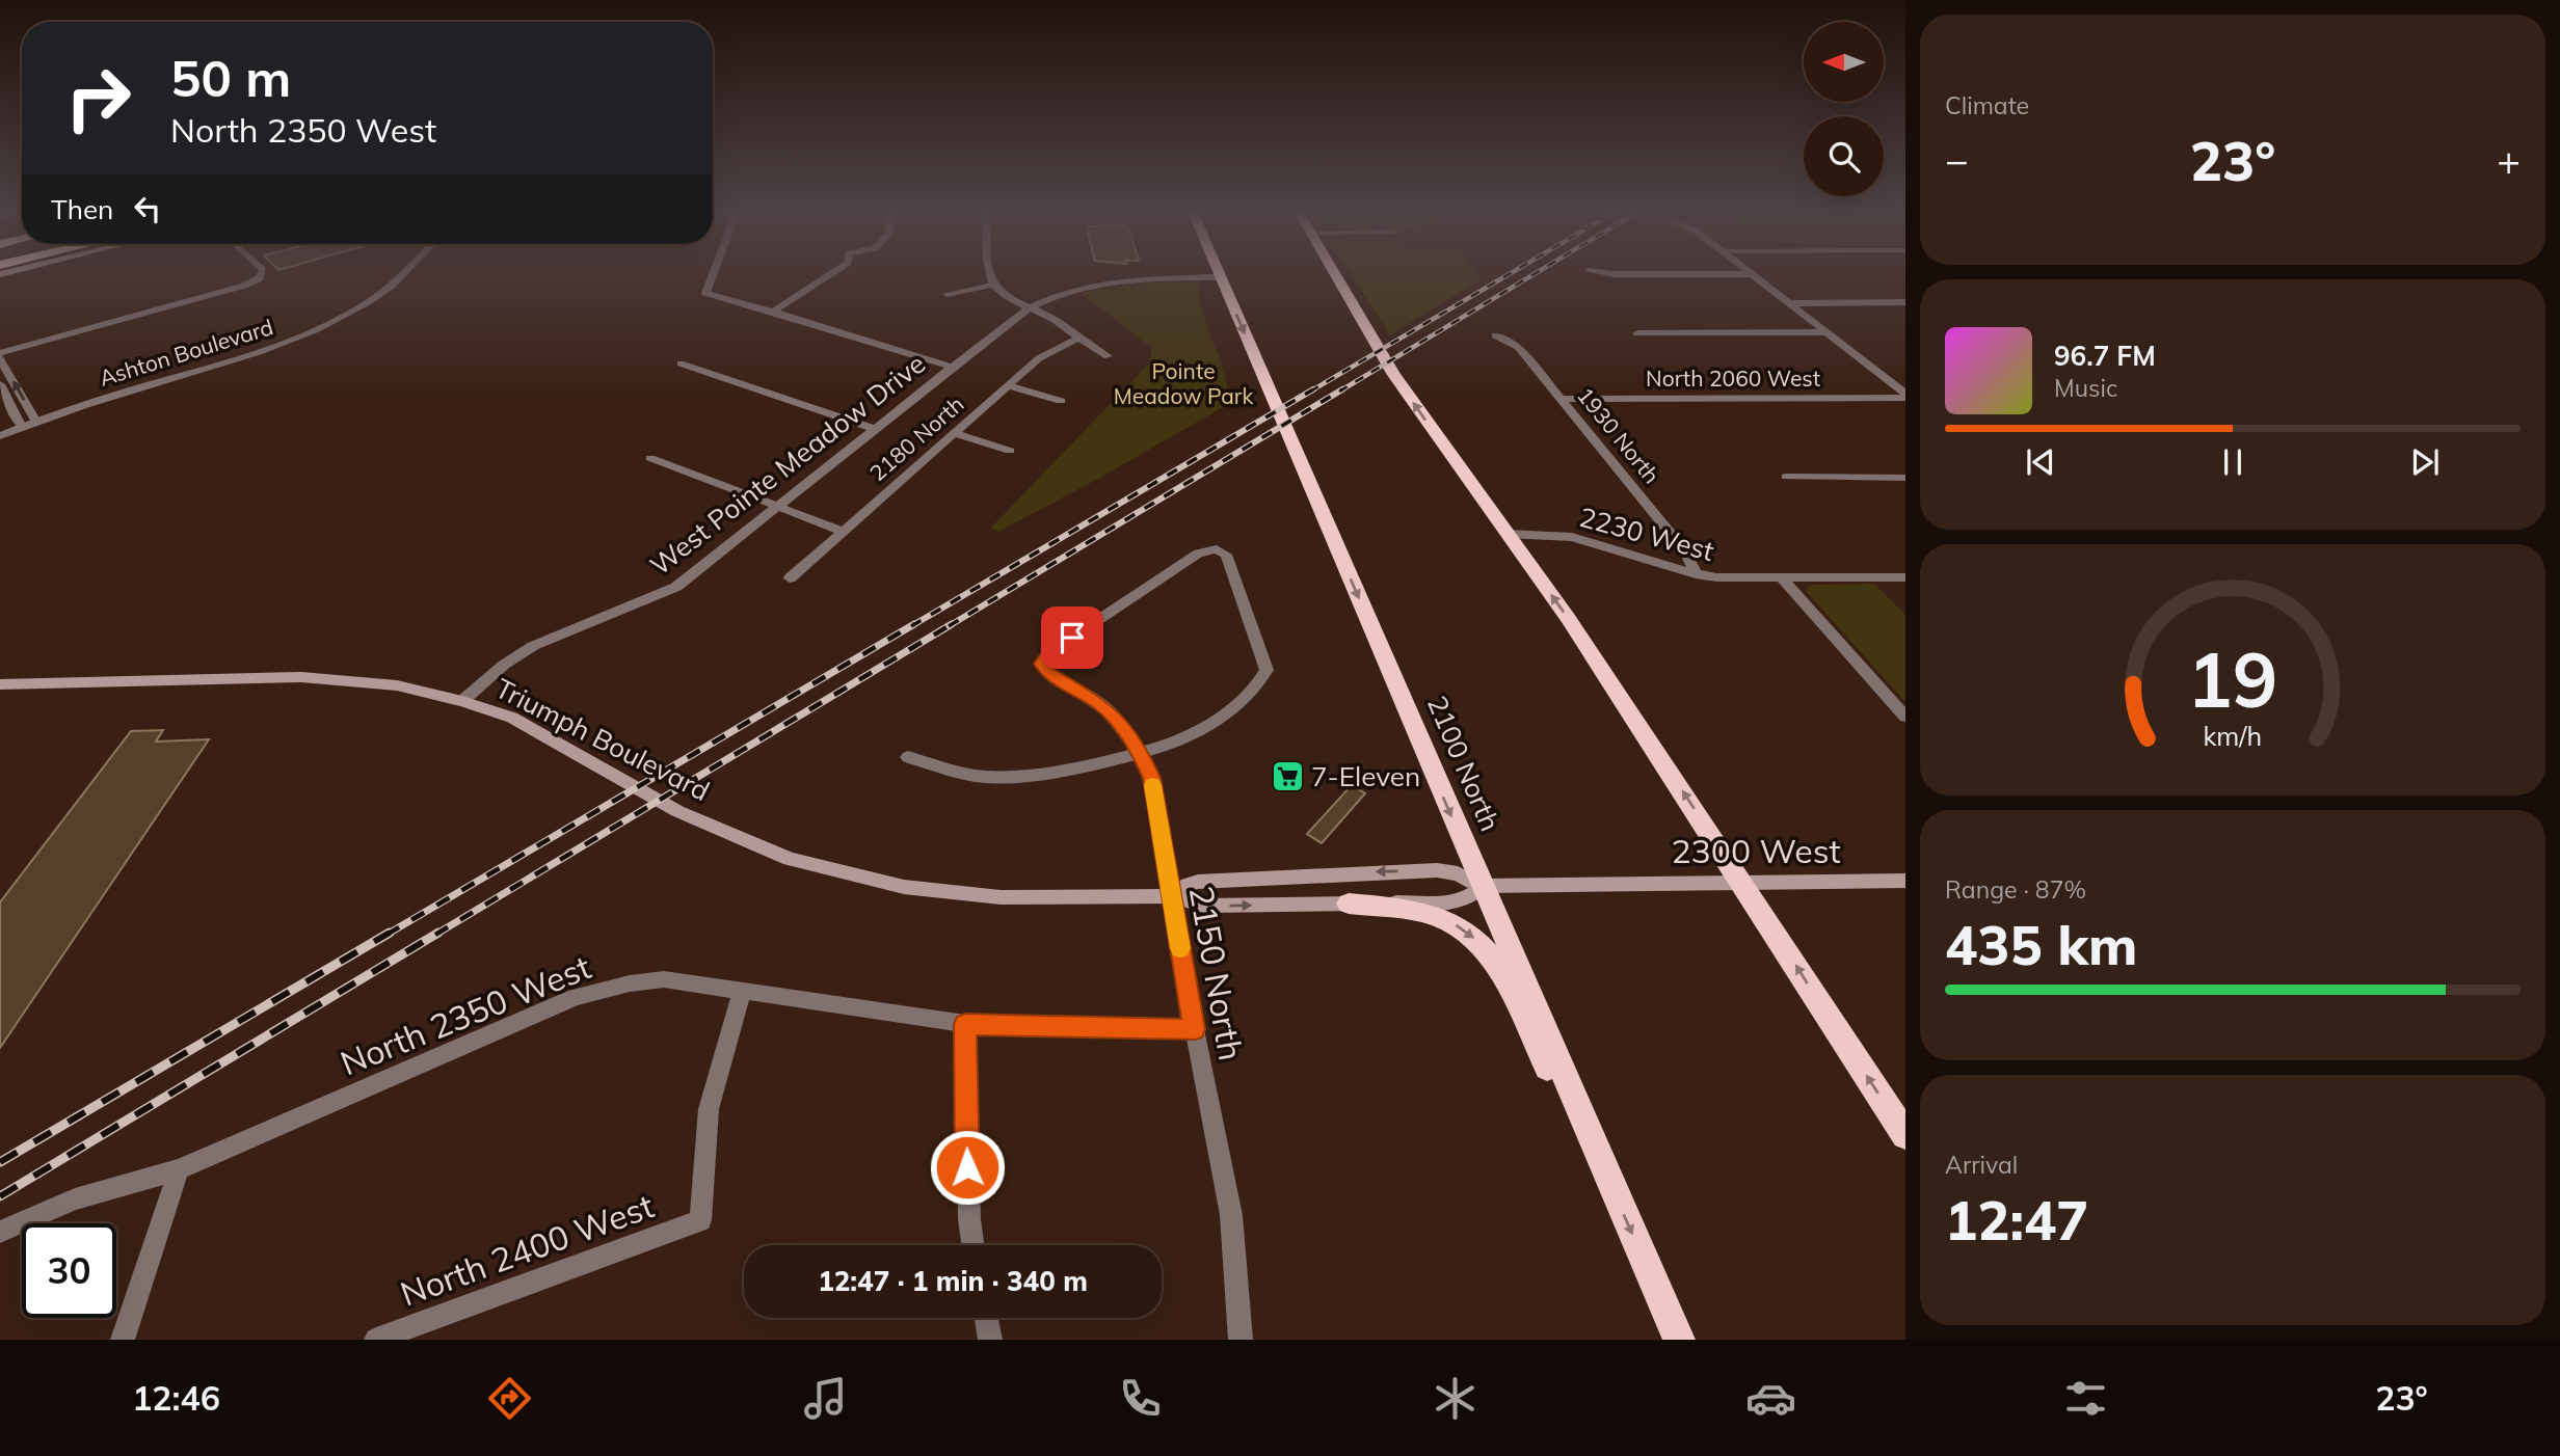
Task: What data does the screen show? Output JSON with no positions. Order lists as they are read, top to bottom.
{
  "streets": {
    "highway": ["2100 North"],
    "main road": ["Triumph Boulevard", "2300 West"],
    "street": [
      "Ashton Boulevard",
      "North 2060 West",
      "1930 North",
      "2180 North",
      "West Pointe Meadow Drive",
      "2230 West",
      "2150 North",
      "North 2350 West",
      "North 2400 West"
    ]
  },
  "crossings": [
    ["North 2060 West", "1930 North"],
    ["1930 North", "2230 West"],
    ["West Pointe Meadow Drive", "Triumph Boulevard"],
    ["West Pointe Meadow Drive", "2100 North"],
    ["Triumph Boulevard", "2100 North"],
    ["Triumph Boulevard", "2300 West"],
    ["Triumph Boulevard", "2150 North"],
    ["2150 North", "North 2350 West"],
    ["North 2350 West", "North 2400 West"]
  ],
  "parks": ["Pointe Meadow Park"],
  "places": {
    "supermarket": ["7-Eleven"]
  },
  "north": "left",
  "page": {
    "tile": [
      "Climate",
      ["Range · 87%", "435 km"],
      ["Arrival", "12:47"]
    ],
    "turn": ["50 m", "North 2350 West"],
    "heat": ["−", "23°", "+"],
    "then": "Then",
    "song": ["96.7 FM", "Music"],
    "limit": "30",
    "trip": "12:47 · 1 min · 340 m",
    "tabs": ["12:46", "23°"],
    "gauge": ["19", "km/h"]
  }
}
